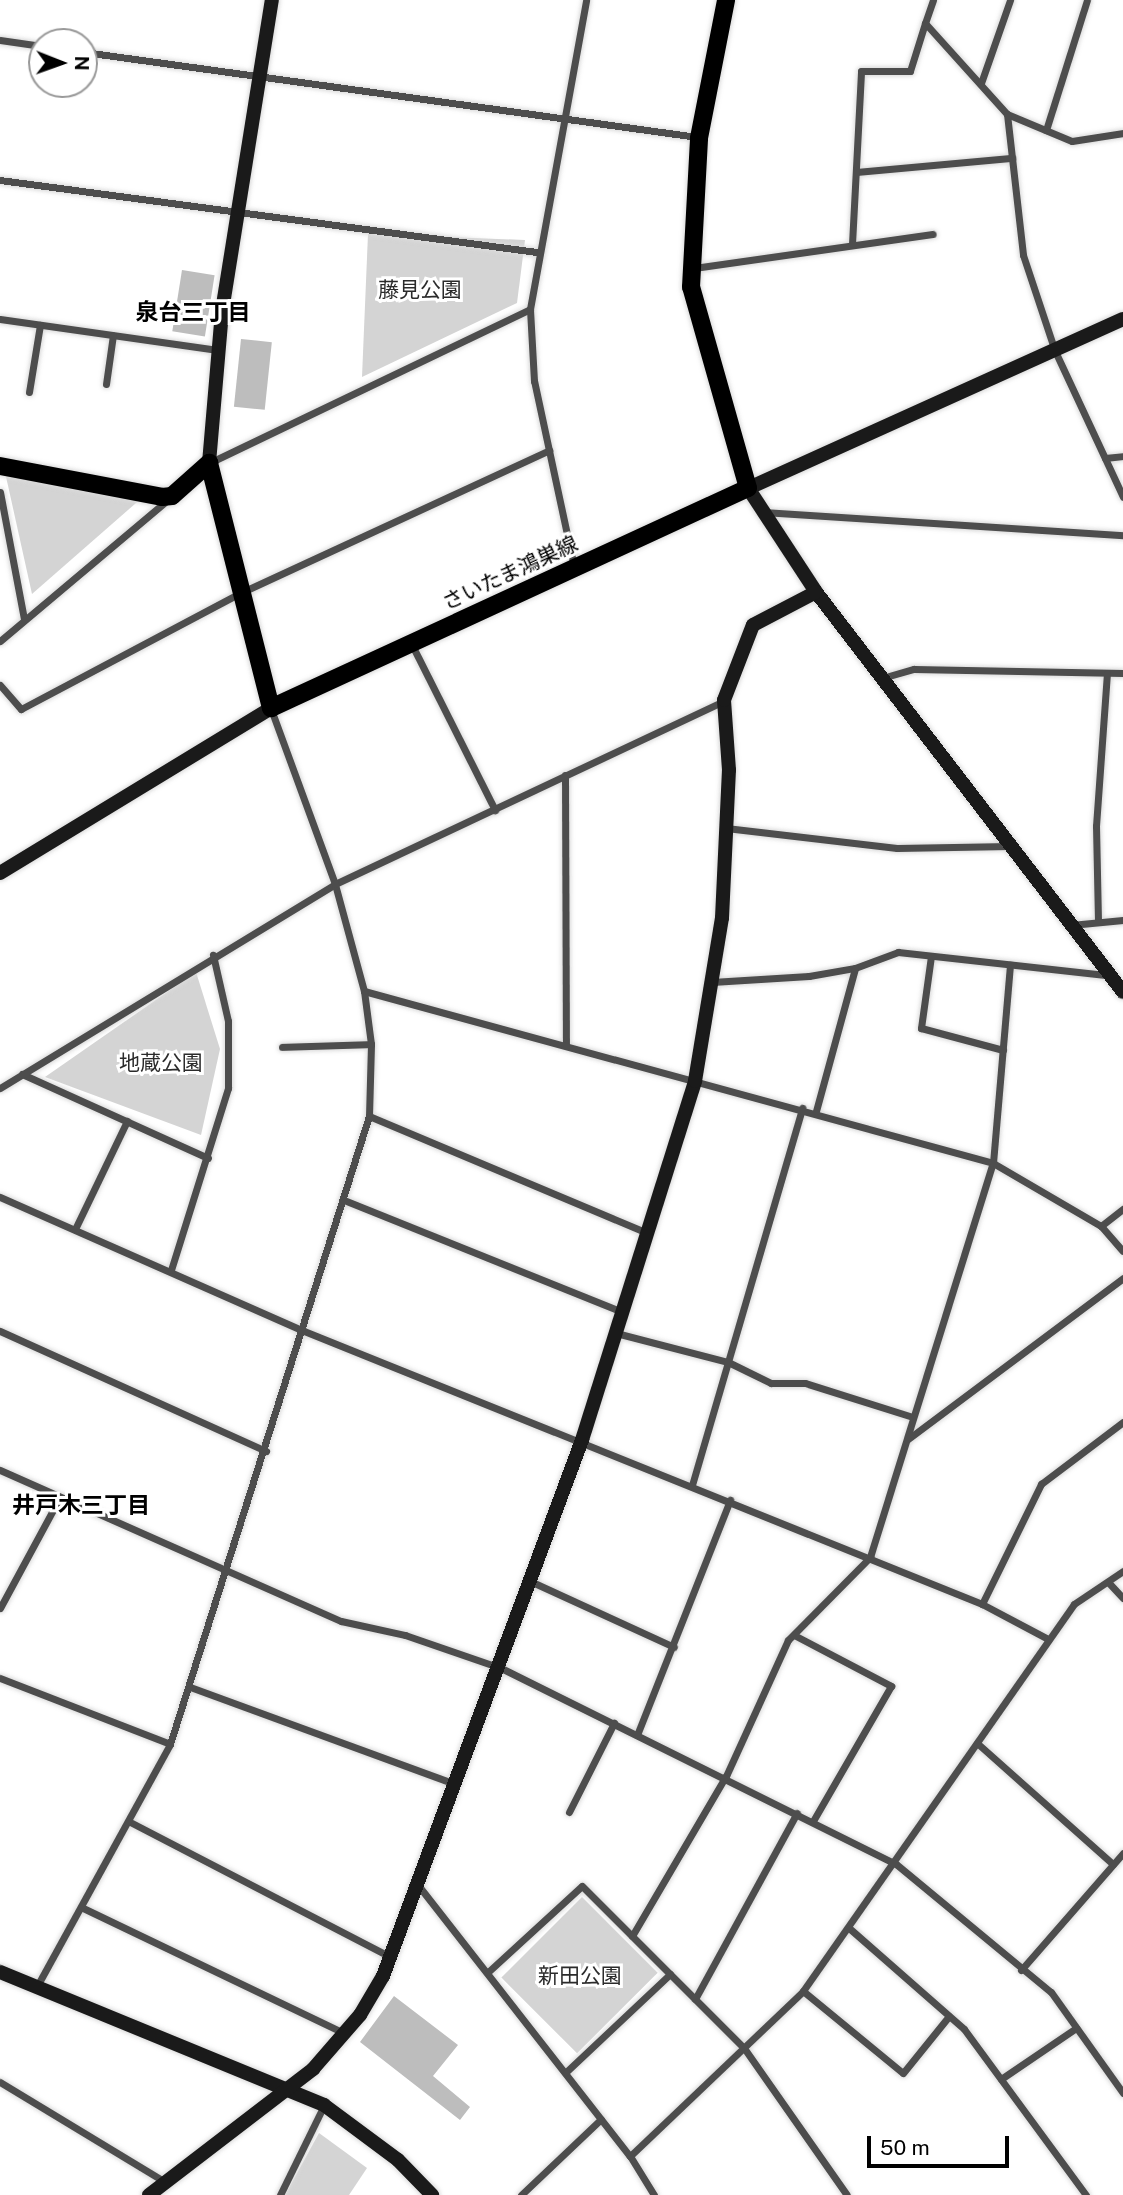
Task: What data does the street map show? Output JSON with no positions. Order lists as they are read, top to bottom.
{
  "streets": {
    "main road": ["さいたま鴻巣線"]
  },
  "districts": ["泉台三丁目", "井戸木三丁目"],
  "parks": ["藤見公園", "地蔵公園", "新田公園"],
  "scale_bar": "50 m",
  "north": "right"
}
